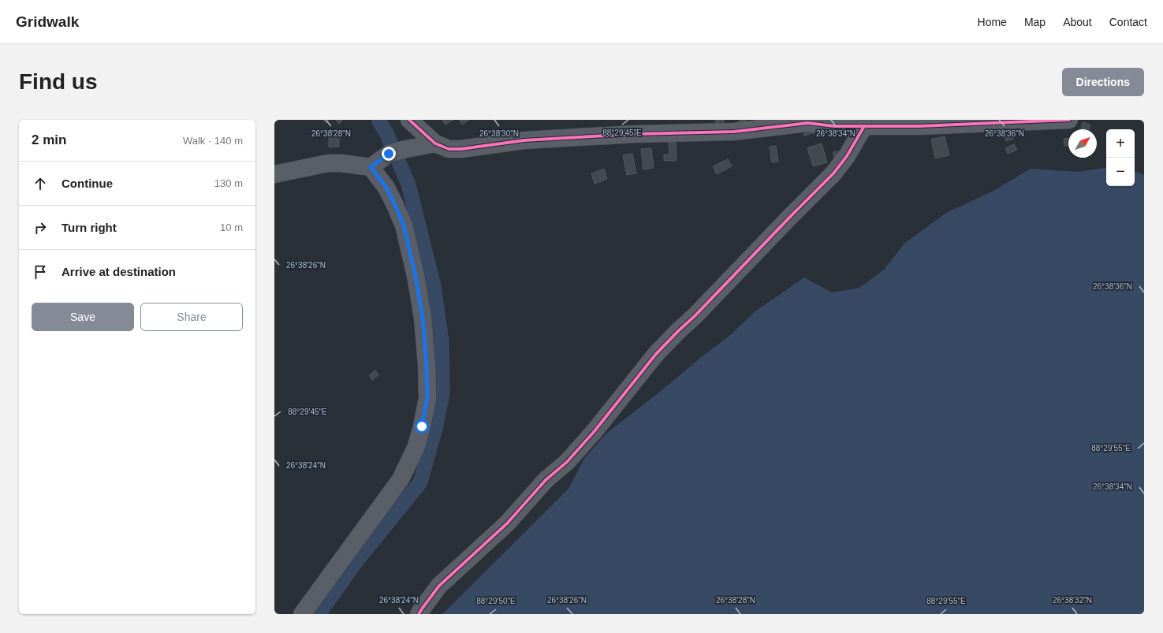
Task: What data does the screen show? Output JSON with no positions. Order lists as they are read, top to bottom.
{
  "north": "top right",
  "page": {
    "header": "Gridwalk",
    "nav": [
      "Home",
      "Map",
      "About",
      "Contact"
    ],
    "buttons": [
      "Directions",
      ["Save", "Share"]
    ],
    "title": "Find us",
    "heading": ["2 min", "Walk · 140 m"],
    "map_buttons": ["+", "−"],
    "list": [
      ["Continue", "130 m"],
      ["Turn right", "10 m"],
      "Arrive at destination"
    ]
  },
  "coordinates": [
    "88°29'45\"E",
    "26°38'28\"N",
    "26°38'30\"N",
    "26°38'34\"N",
    "26°38'36\"N",
    "26°38'26\"N",
    "88°29'55\"E",
    "26°38'24\"N",
    "26°38'32\"N",
    "88°29'50\"E"
  ]
}
